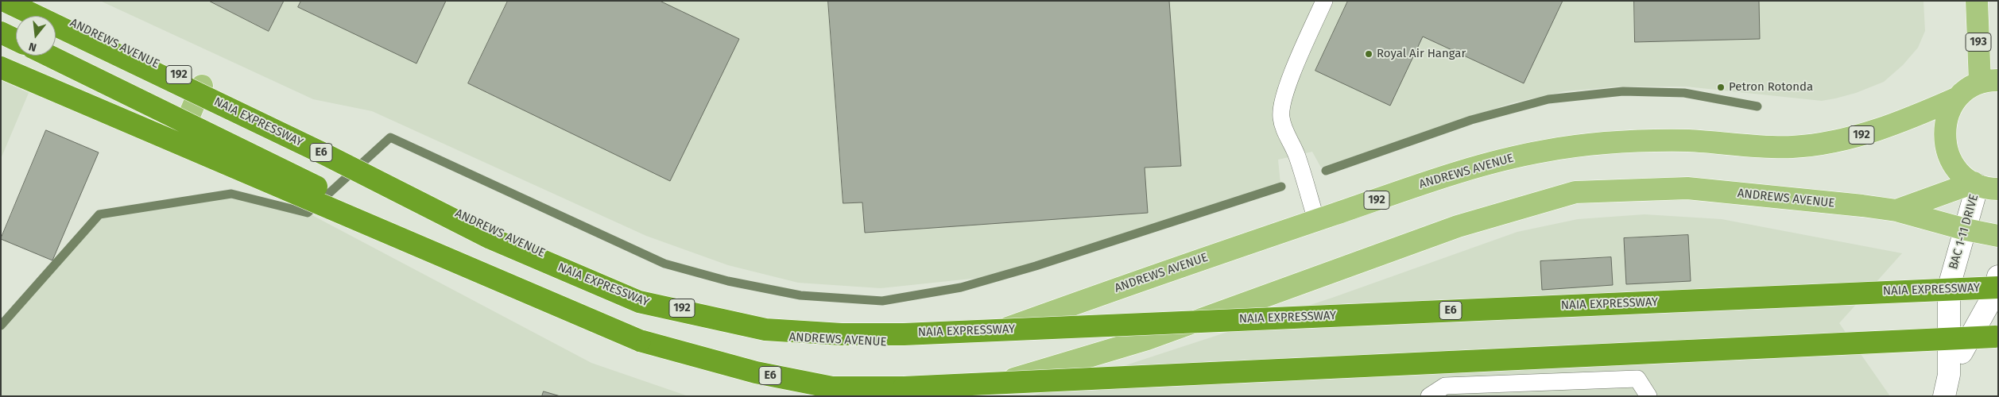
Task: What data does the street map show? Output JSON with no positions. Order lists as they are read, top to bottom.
{
  "streets": {
    "highway": ["NAIA EXPRESSWAY", "E6"],
    "main road": ["193", "ANDREWS AVENUE", "192"],
    "street": ["BAC 1-11 DRIVE"]
  },
  "crossings": [
    ["193", "ANDREWS AVENUE"],
    ["ANDREWS AVENUE", "BAC 1-11 DRIVE"]
  ],
  "places": ["Royal Air Hangar", "Petron Rotonda"],
  "north": "bottom"
}
